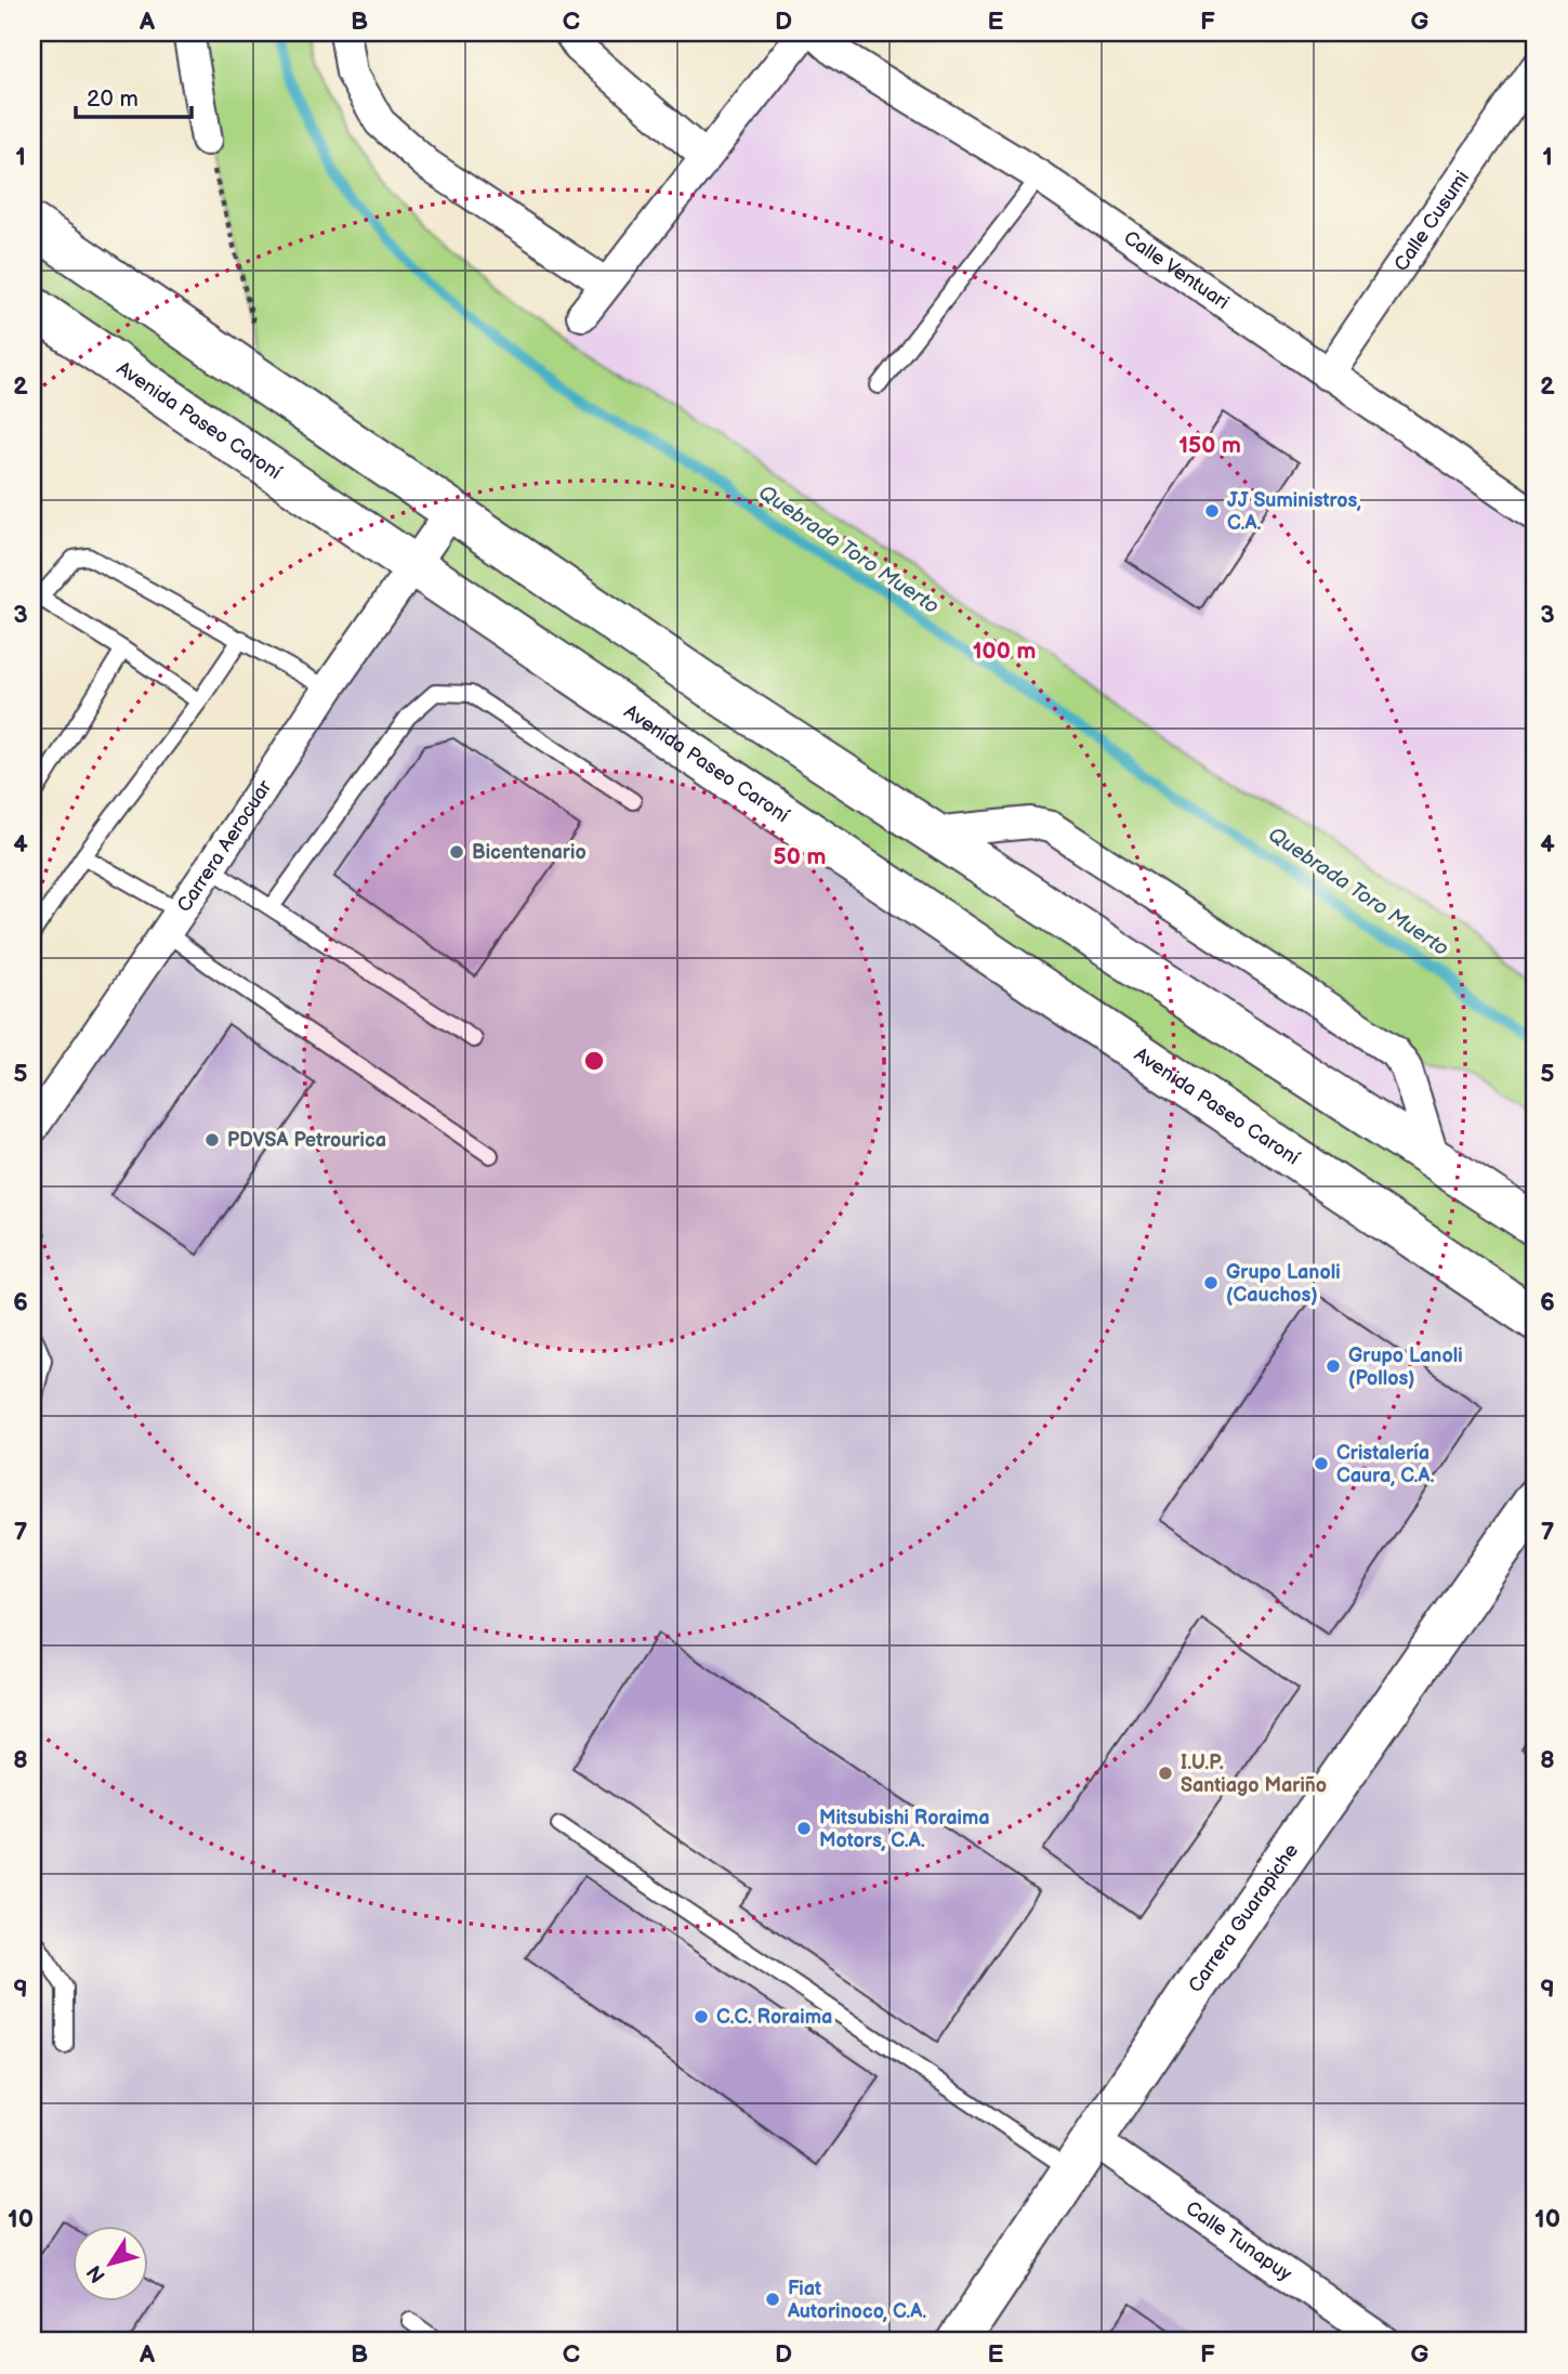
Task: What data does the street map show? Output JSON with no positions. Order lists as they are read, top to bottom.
{
  "streets": {
    "street": [
      "Calle Cusumi",
      "Calle Ventuari",
      "Avenida Paseo Caroní",
      "Carrera Aerocuar",
      "Carrera Guarapiche",
      "Calle Tunapuy"
    ]
  },
  "crossings": [
    ["Calle Cusumi", "Calle Ventuari"],
    ["Avenida Paseo Caroní", "Carrera Aerocuar"],
    ["Carrera Guarapiche", "Calle Tunapuy"]
  ],
  "water": ["Quebrada Toro Muerto"],
  "places": [
    "JJ Suministros, C.A.",
    "Bicentenario",
    "PDVSA Petrourica",
    "Grupo Lanoli (Cauchos)",
    "Grupo Lanoli (Pollos)",
    "Cristalería Caura, C.A.",
    "I.U.P. Santiago Mariño",
    "Mitsubishi Roraima Motors, C.A.",
    "C.C. Roraima",
    "Fiat Autorinoco, C.A."
  ],
  "scale_bar": "20 m",
  "north": "bottom left",
  "grid": {
    "columns": [
      "A",
      "B",
      "C",
      "D",
      "E",
      "F",
      "G"
    ],
    "rows": [
      "1",
      "2",
      "3",
      "4",
      "5",
      "6",
      "7",
      "8",
      "9",
      "10"
    ]
  },
  "rings": ["150 m", "100 m", "50 m"]
}
